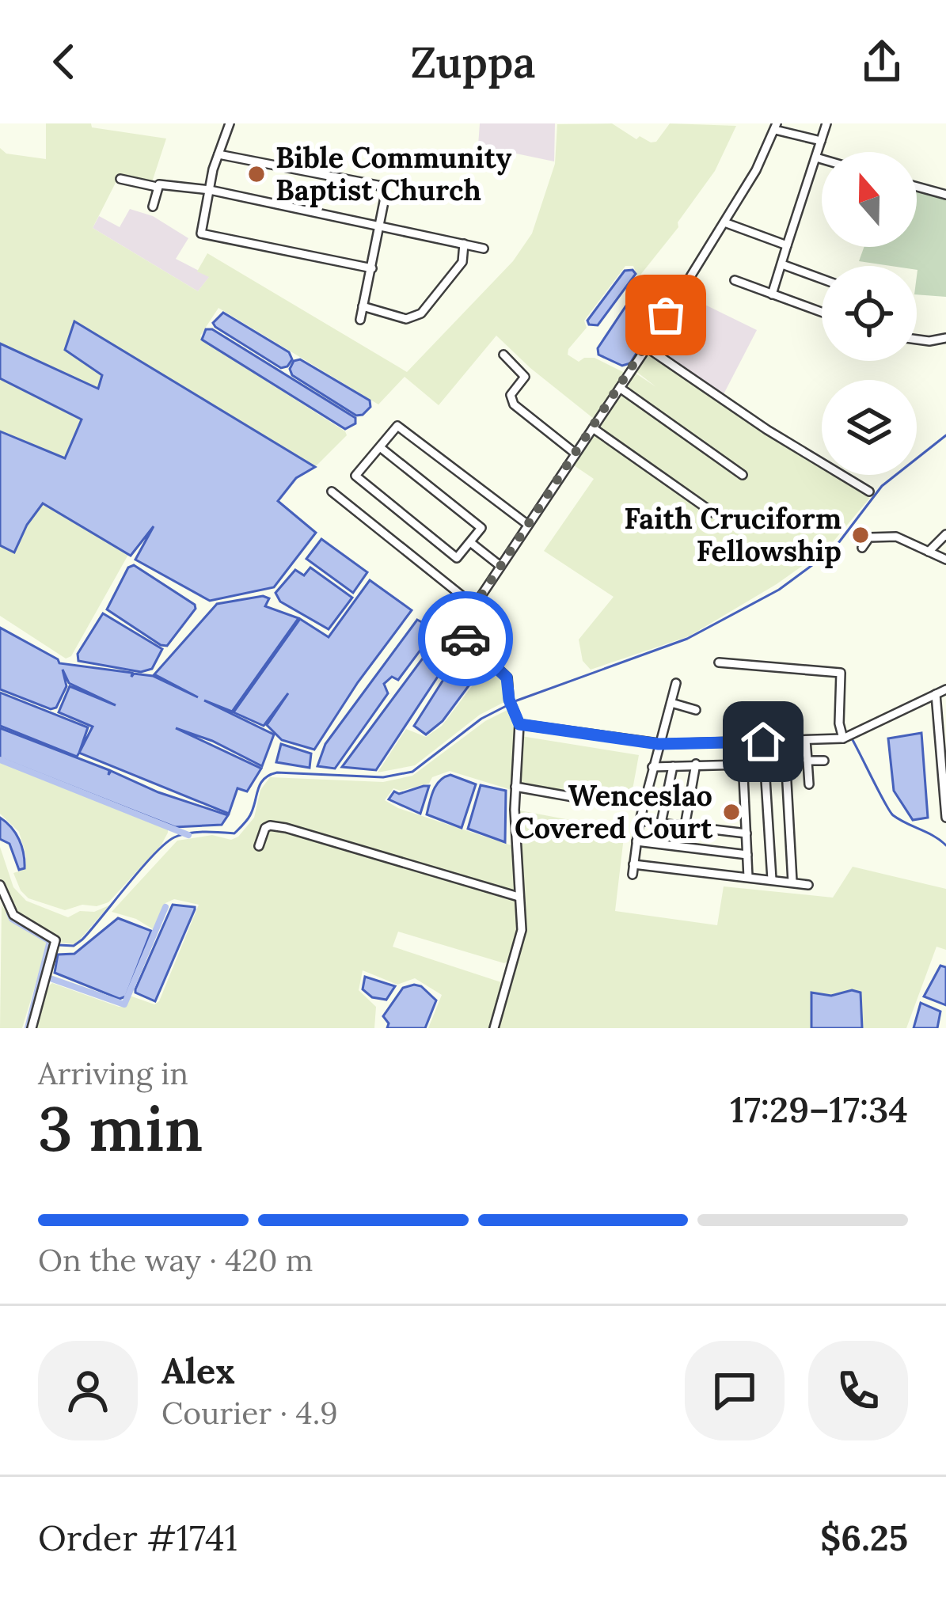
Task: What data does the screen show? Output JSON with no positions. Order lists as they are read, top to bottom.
{
  "places": ["Bible Community Baptist Church", "Faith Cruciform Fellowship", "Wenceslao Covered Court"],
  "north": "top",
  "page": {
    "header": "Zuppa",
    "heading": ["3 min", "Arriving in", "17:29–17:34"],
    "panel": [
      "Alex",
      "Courier · 4.9",
      "Order #1741",
      "$6.25"
    ],
    "bar": "On the way · 420 m"
  }
}
